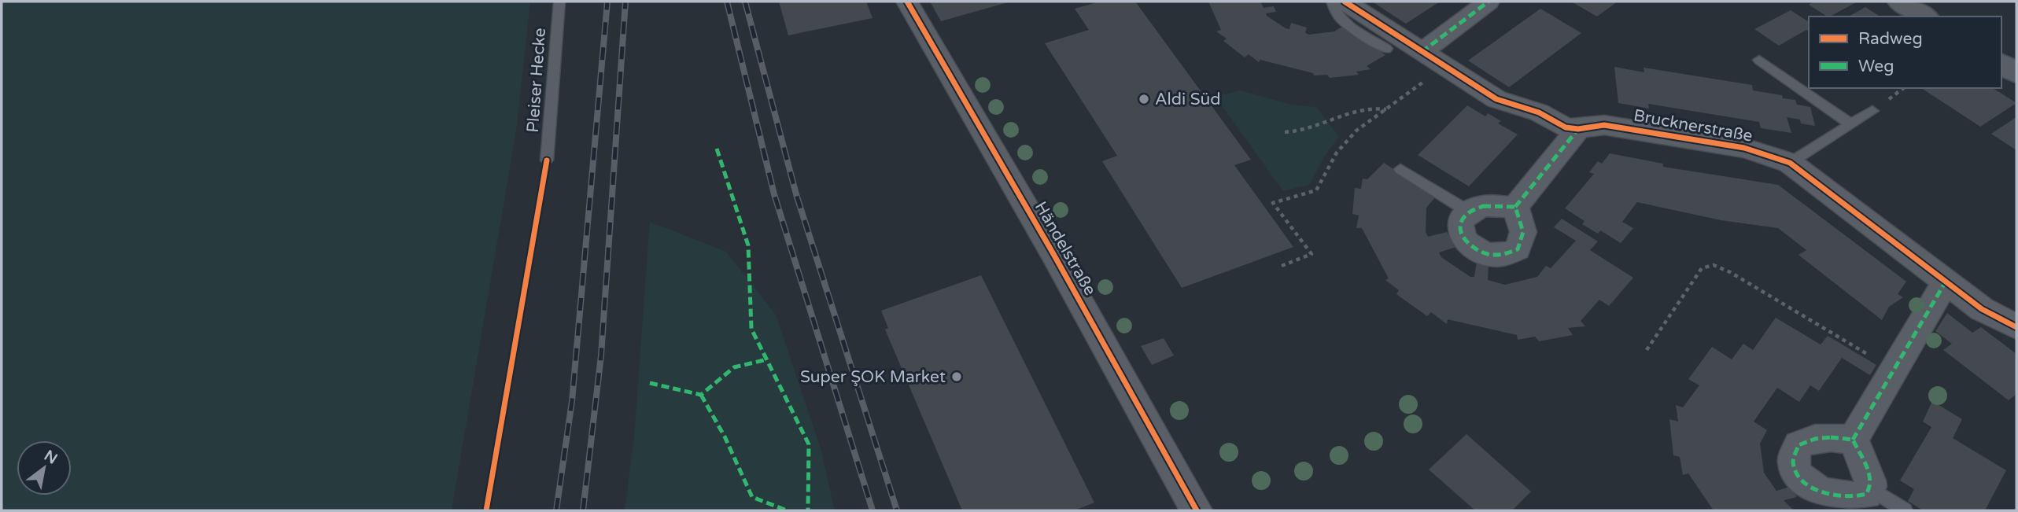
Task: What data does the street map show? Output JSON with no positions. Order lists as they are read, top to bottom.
{
  "streets": {
    "street": ["Brucknerstraße", "Händelstraße"],
    "lane": ["Pleiser Hecke"]
  },
  "places": ["Aldi Süd", "Super ŞOK Market"],
  "legend": ["Radweg", "Weg"],
  "north": "top right"
}
